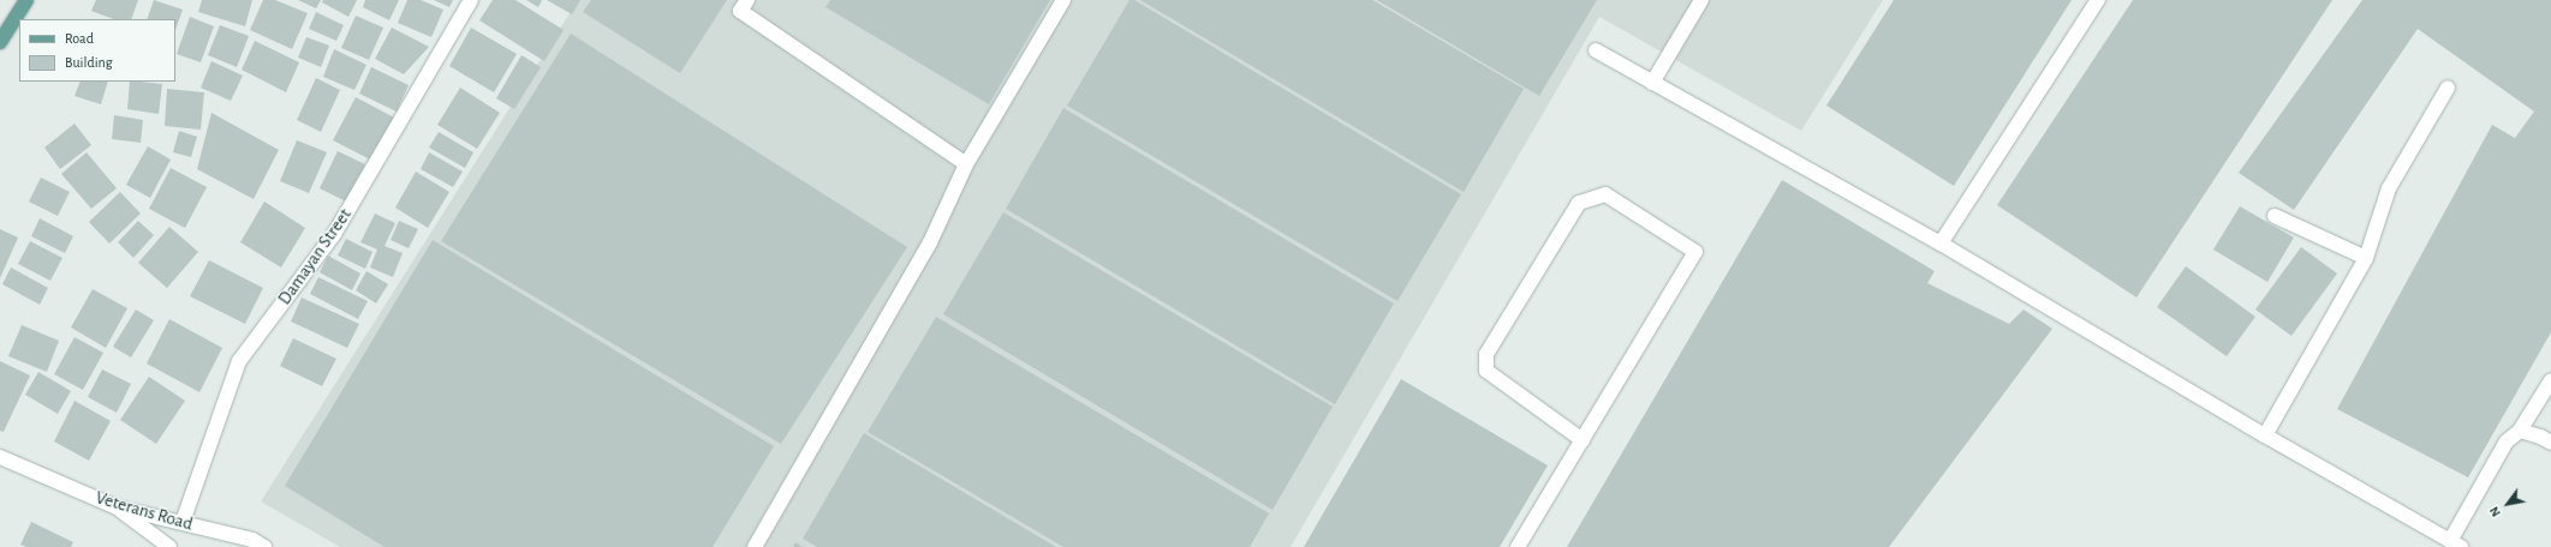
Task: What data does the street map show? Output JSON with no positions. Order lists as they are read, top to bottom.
{
  "streets": {
    "street": ["Damayan Street", "Veterans Road"]
  },
  "crossings": [
    ["Damayan Street", "Veterans Road"]
  ],
  "legend": ["Road", "Building"],
  "north": "bottom left"
}
